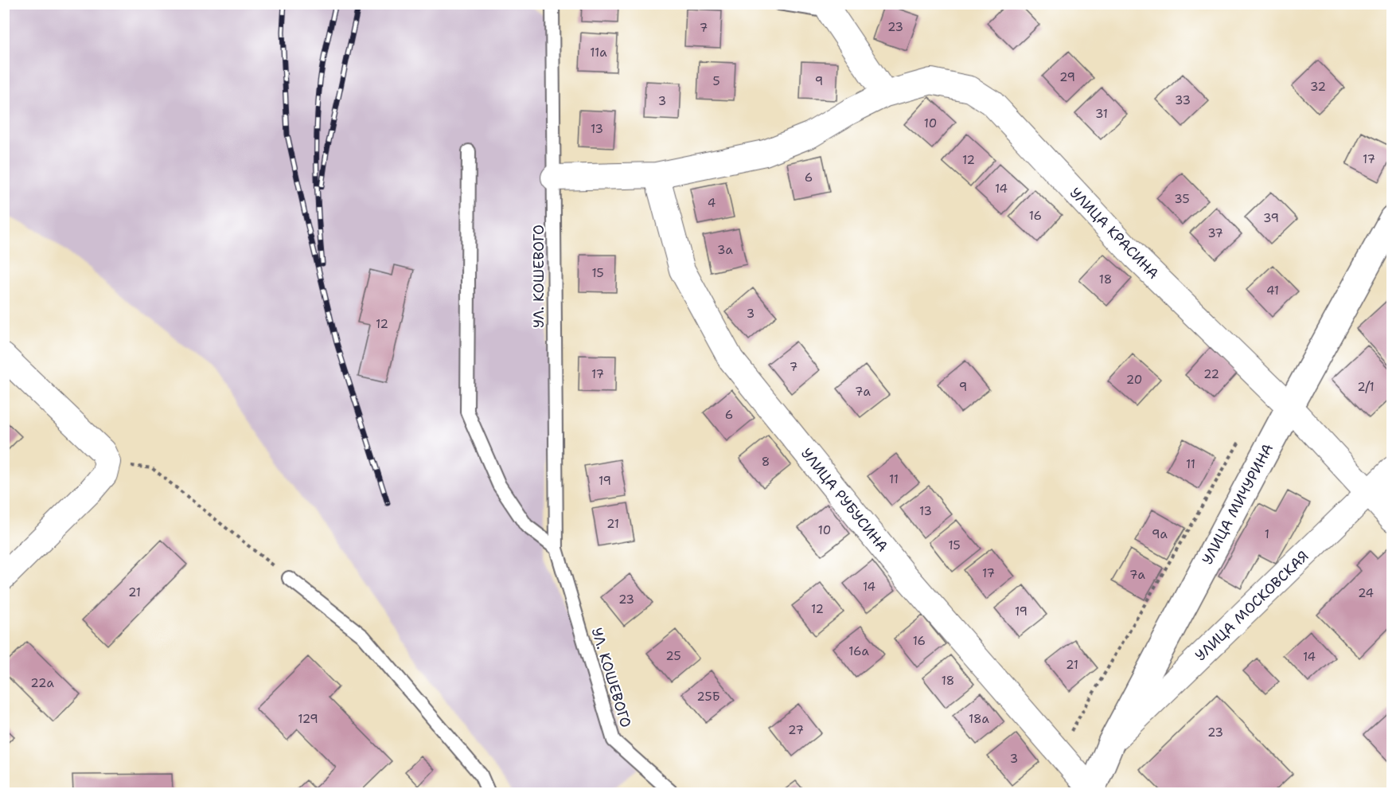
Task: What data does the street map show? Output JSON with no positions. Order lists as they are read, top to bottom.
{
  "streets": {
    "main road": ["УЛИЦА МИЧУРИНА"],
    "street": ["УЛИЦА КРАСИНА", "УЛИЦА РУБУСИНА", "УЛИЦА МОСКОВСКАЯ"],
    "lane": ["УЛ. КОШЕВОГО"]
  },
  "crossings": [
    ["УЛИЦА КРАСИНА", "УЛ. КОШЕВОГО"],
    ["УЛИЦА КРАСИНА", "УЛИЦА РУБУСИНА"],
    ["УЛИЦА КРАСИНА", "УЛИЦА МИЧУРИНА"],
    ["УЛИЦА КРАСИНА", "УЛИЦА МОСКОВСКАЯ"],
    ["УЛИЦА РУБУСИНА", "УЛИЦА МИЧУРИНА"],
    ["УЛИЦА МИЧУРИНА", "УЛИЦА МОСКОВСКАЯ"]
  ],
  "house_numbers": [
    "23",
    "7",
    "11а",
    "29",
    "5",
    "9",
    "32",
    "33",
    "3",
    "31",
    "10",
    "13",
    "17",
    "12",
    "6",
    "14",
    "35",
    "4",
    "16",
    "39",
    "37",
    "3а",
    "15",
    "18",
    "41",
    "3",
    "12",
    "7",
    "17",
    "22",
    "20",
    "9",
    "2/1",
    "7а",
    "6",
    "8",
    "11",
    "11",
    "19",
    "13",
    "21",
    "10",
    "9а",
    "1",
    "15",
    "17",
    "7а",
    "14",
    "21",
    "24",
    "23",
    "12",
    "19",
    "16",
    "16а",
    "25",
    "14",
    "21",
    "18",
    "22а",
    "25Б",
    "129",
    "18а",
    "27",
    "23",
    "3"
  ]
}
